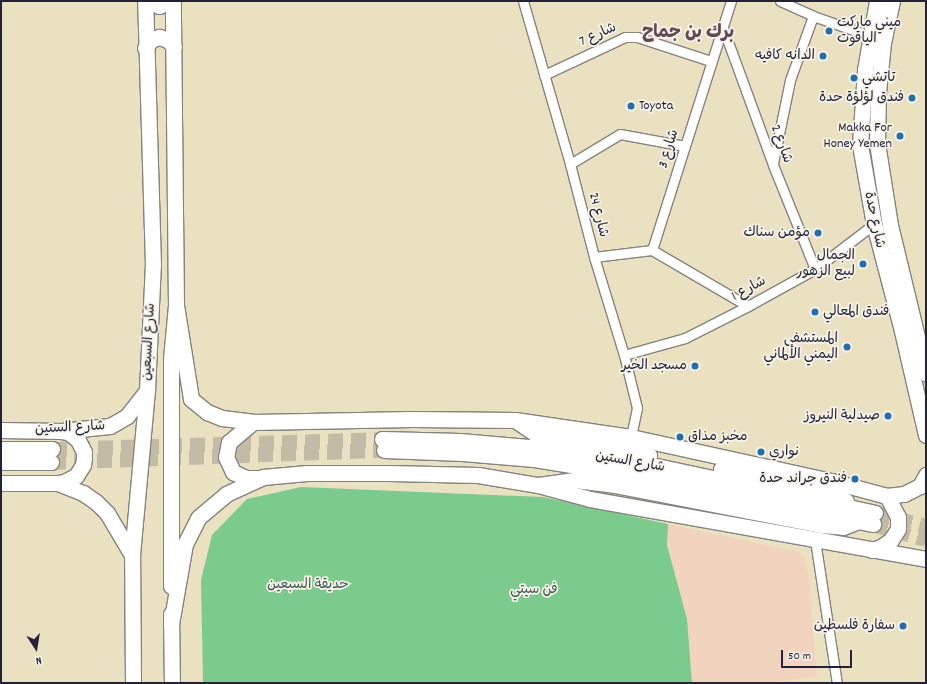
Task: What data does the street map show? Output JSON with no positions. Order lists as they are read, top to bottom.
{
  "streets": {
    "main road": ["شارع حدة", "شارع السبعين", "شارع الستين"],
    "street": [
      "شارع 7",
      "شارع 2",
      "شارع 3",
      "شارع 24",
      "شارع 1"
    ]
  },
  "crossings": [
    ["شارع 7", "شارع 3"],
    ["شارع 7", "شارع 24"],
    ["شارع 2", "شارع 3"],
    ["شارع 2", "شارع 1"],
    ["شارع 24", "شارع 1"],
    ["شارع حدة", "شارع 1"],
    ["شارع السبعين", "شارع الستين"]
  ],
  "districts": ["برك بن جماح"],
  "parks": ["حديقة السبعين", "فن سيتي"],
  "places": [
    "ميني ماركت الياقوت",
    "الدانه كافيه",
    "تاتشي",
    "فندق لؤلؤة حدة",
    "Toyota",
    "Makka For Honey Yemen",
    "مؤمن سناك",
    "الجمال لبيع الزهور",
    "فندق المعالي",
    "المستشفى اليمني الألماني",
    "مسجد الخير",
    "صيدلية النيروز",
    "مخبز مذاق",
    "نواري",
    "فندق جراند حدة",
    "سفارة فلسطين"
  ],
  "scale_bar": "50 m",
  "north": "bottom"
}
